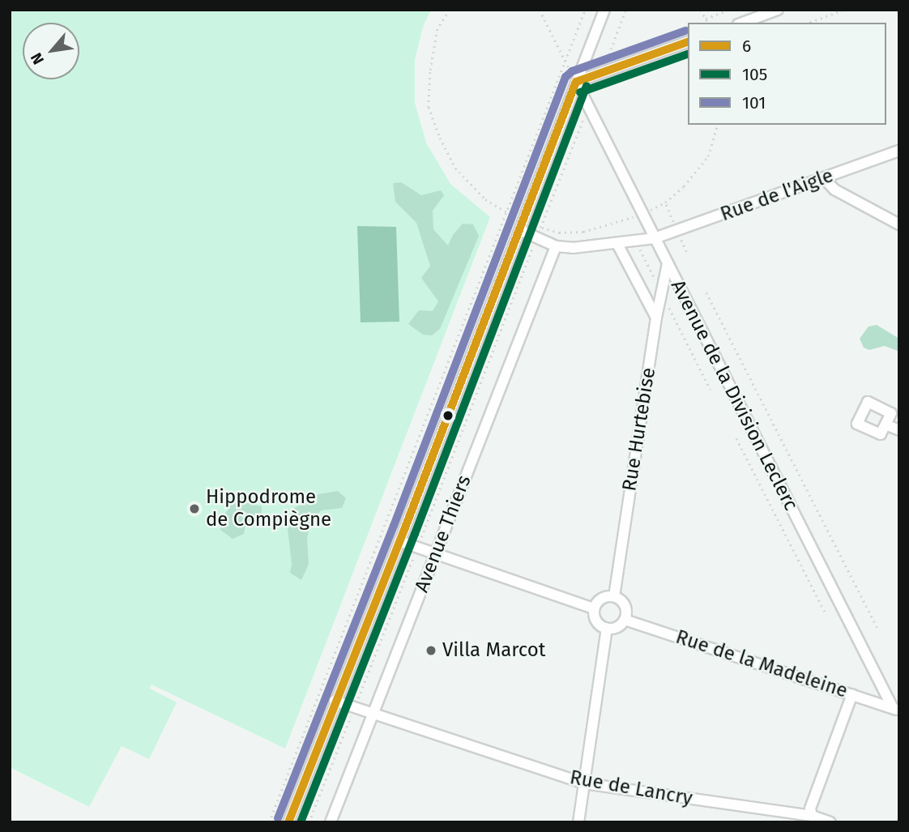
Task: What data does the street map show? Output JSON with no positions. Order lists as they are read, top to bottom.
{
  "streets": {
    "street": [
      "Rue de l'Aigle",
      "Avenue de la Division Leclerc",
      "Rue Hurtebise",
      "Avenue Thiers",
      "Rue de la Madeleine",
      "Rue de Lancry"
    ]
  },
  "crossings": [
    ["Rue de l'Aigle", "Avenue de la Division Leclerc"],
    ["Rue de l'Aigle", "Avenue Thiers"],
    ["Avenue de la Division Leclerc", "Rue Hurtebise"],
    ["Avenue de la Division Leclerc", "Rue de la Madeleine"],
    ["Rue Hurtebise", "Rue de la Madeleine"],
    ["Avenue Thiers", "Rue de Lancry"]
  ],
  "places": ["Hippodrome de Compiègne", "Villa Marcot"],
  "lines": ["transit line 101", "transit line 6", "transit line 105"],
  "legend": ["6", "105", "101"],
  "north": "bottom left"
}
